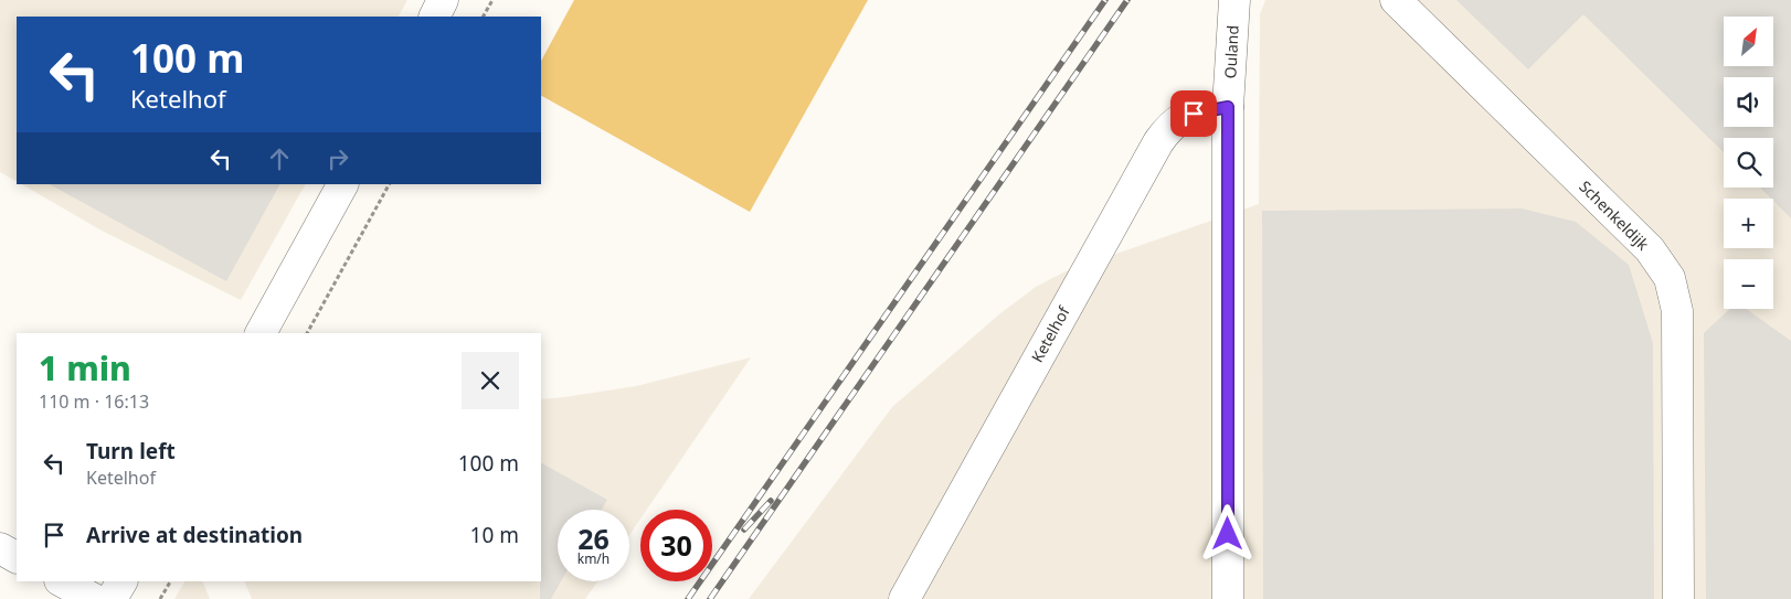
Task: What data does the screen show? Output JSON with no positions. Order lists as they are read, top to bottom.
{
  "streets": {
    "street": ["Ouland", "Schenkeldijk", "Ketelhof"]
  },
  "crossings": [
    ["Ouland", "Ketelhof"]
  ],
  "north": "top right",
  "page": {
    "map_buttons": ["+", "−"],
    "turn": ["100 m", "Ketelhof"],
    "heading": ["1 min", "110 m · 16:13"],
    "list": [
      {
        "name": "Turn left",
        "note": "Ketelhof",
        "value": "100 m"
      },
      {
        "name": "Arrive at destination",
        "value": "10 m"
      }
    ],
    "speed": "26 km/h",
    "limit": "30"
  }
}
